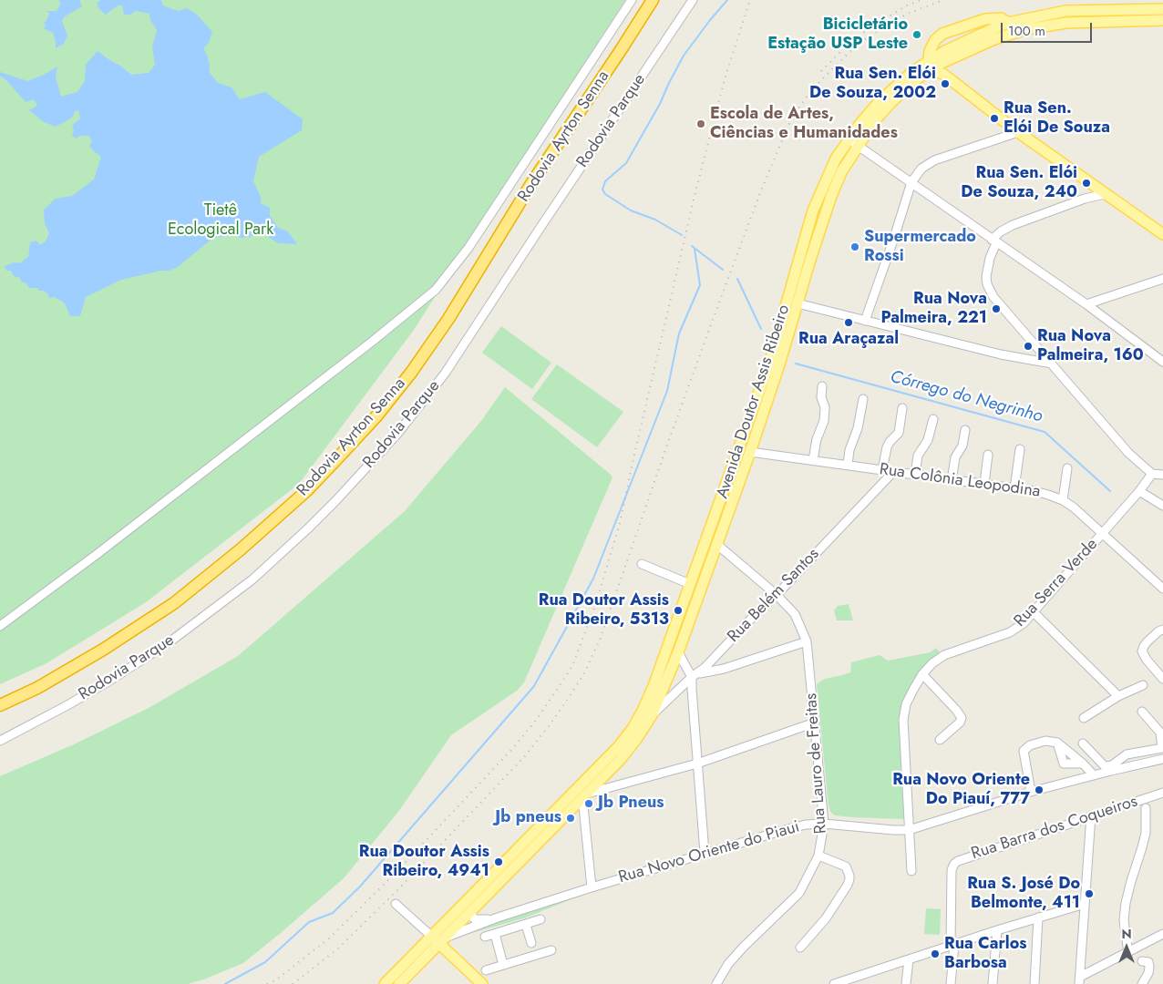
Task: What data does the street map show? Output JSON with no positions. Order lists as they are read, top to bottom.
{
  "streets": {
    "highway": ["Rodovia Ayrton Senna"],
    "main road": ["Avenida Doutor Assis Ribeiro"],
    "street": [
      "Rodovia Parque",
      "Rua Colônia Leopodina",
      "Rua Serra Verde",
      "Rua Belém Santos",
      "Rua Lauro de Freitas",
      "Rua Barra dos Coqueiros",
      "Rua Novo Oriente do Piaui"
    ]
  },
  "crossings": [
    ["Avenida Doutor Assis Ribeiro", "Rua Colônia Leopodina"],
    ["Avenida Doutor Assis Ribeiro", "Rua Belém Santos"],
    ["Avenida Doutor Assis Ribeiro", "Rua Lauro de Freitas"],
    ["Avenida Doutor Assis Ribeiro", "Rua Novo Oriente do Piaui"],
    ["Rua Colônia Leopodina", "Rua Serra Verde"],
    ["Rua Colônia Leopodina", "Rua Belém Santos"],
    ["Rua Serra Verde", "Rua Novo Oriente do Piaui"],
    ["Rua Belém Santos", "Rua Lauro de Freitas"],
    ["Rua Lauro de Freitas", "Rua Novo Oriente do Piaui"]
  ],
  "water": ["Córrego do Negrinho"],
  "parks": ["Tietê Ecological Park"],
  "places": [
    "Bicicletário Estação USP Leste",
    "Rua Sen. Elói De Souza, 2002",
    "Rua Sen. Elói De Souza",
    "Escola de Artes, Ciências e Humanidades",
    "Rua Sen. Elói De Souza, 240",
    "Supermercado Rossi",
    "Rua Nova Palmeira, 221",
    "Rua Araçazal",
    "Rua Nova Palmeira, 160",
    "Rua Doutor Assis Ribeiro, 5313",
    "Rua Novo Oriente Do Piauí, 777",
    "Jb Pneus",
    "Jb pneus",
    "Rua Doutor Assis Ribeiro, 4941",
    "Rua S. José Do Belmonte, 411",
    "Rua Carlos Barbosa"
  ],
  "scale_bar": "100 m",
  "north": "top"
}
